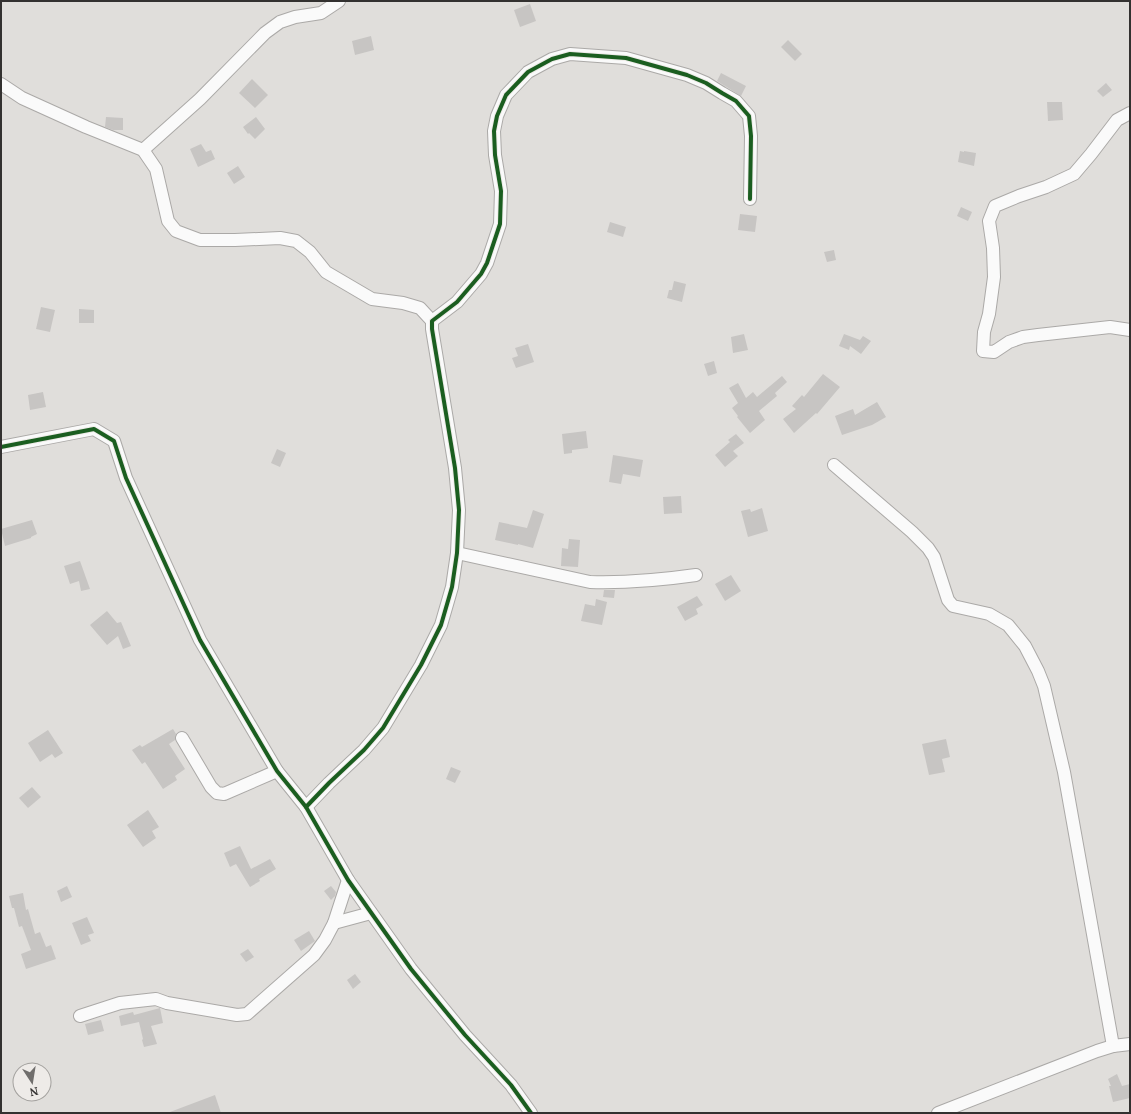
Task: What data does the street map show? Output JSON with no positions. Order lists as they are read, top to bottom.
{
  "north": "bottom"
}
